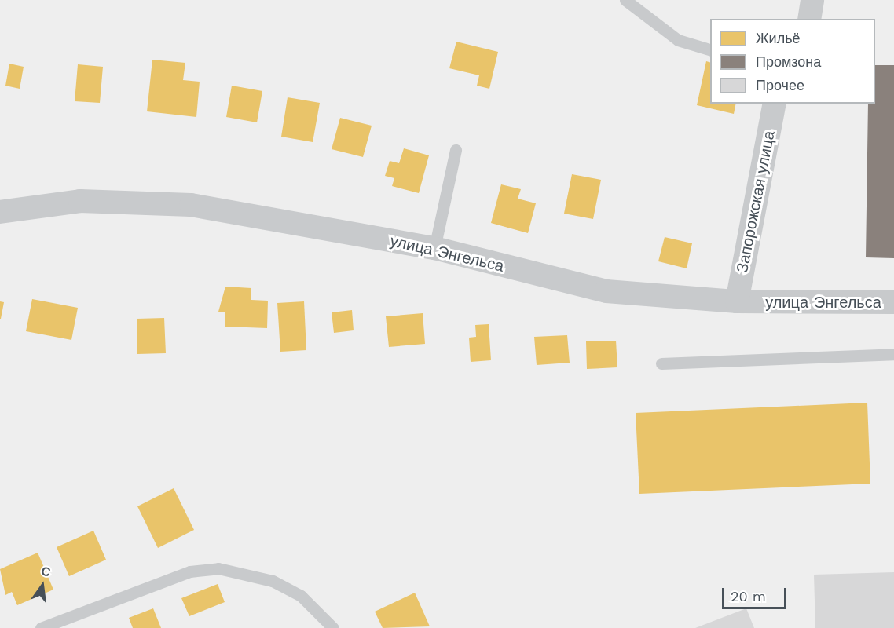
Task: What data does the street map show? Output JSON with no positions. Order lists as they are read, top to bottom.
{
  "streets": {
    "street": ["Запорожская улица", "улица Энгельса"]
  },
  "crossings": [
    ["Запорожская улица", "улица Энгельса"]
  ],
  "legend": ["Жильё", "Промзона", "Прочее"],
  "scale_bar": "20 m",
  "north": "top"
}
